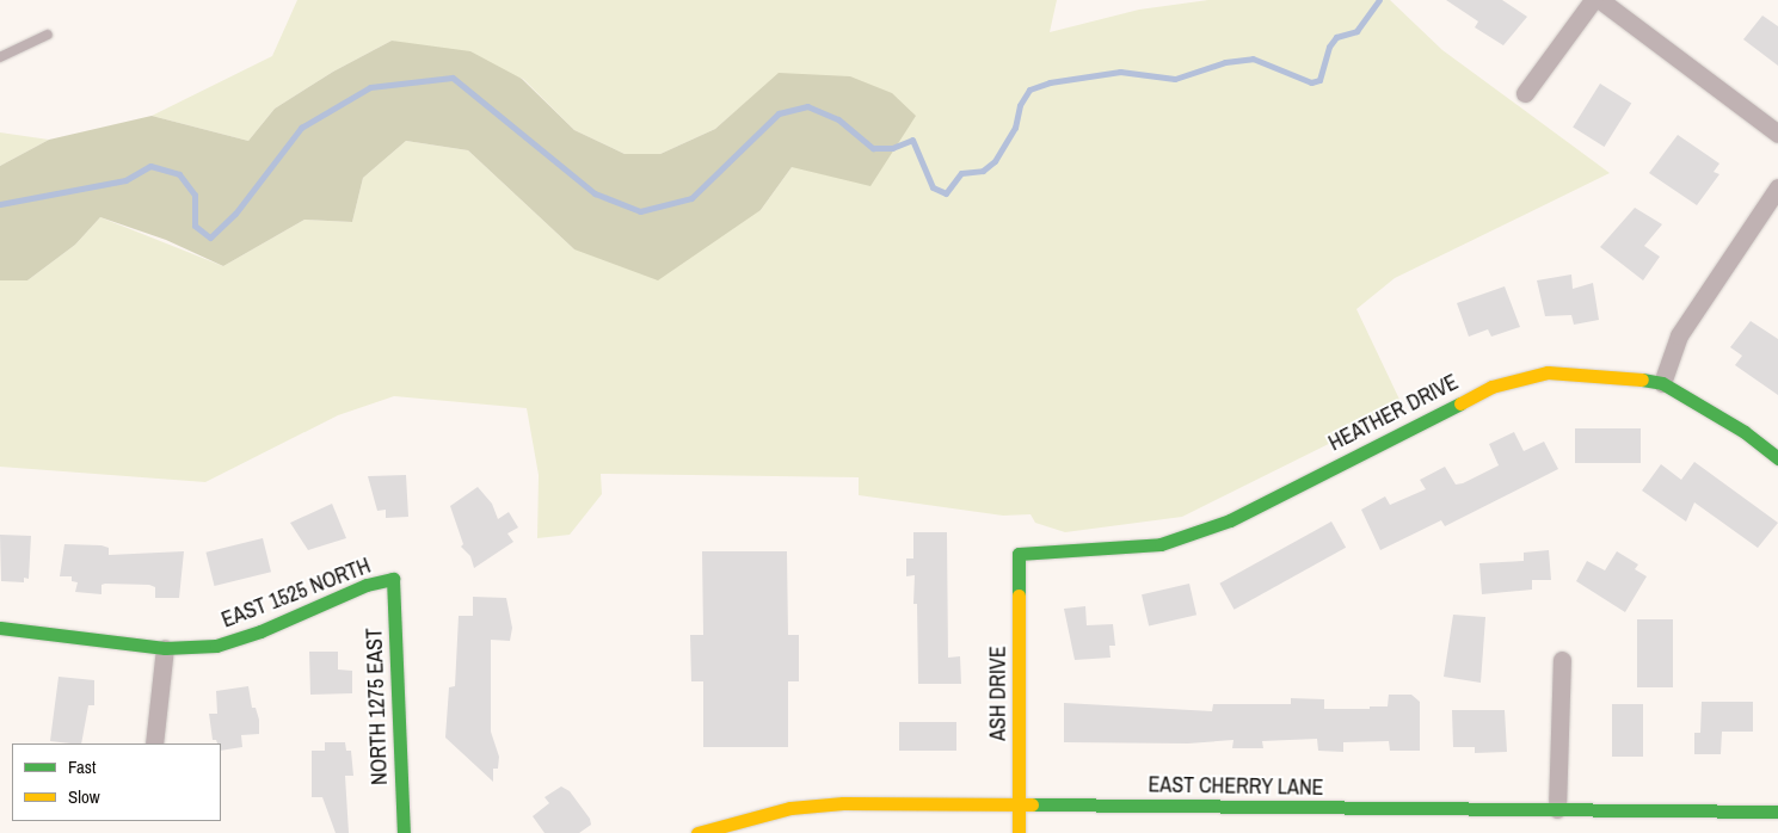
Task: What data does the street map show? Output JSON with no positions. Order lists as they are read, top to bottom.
{
  "streets": {
    "street": [
      "HEATHER DRIVE",
      "EAST 1525 NORTH",
      "ASH DRIVE",
      "NORTH 1275 EAST",
      "EAST CHERRY LANE"
    ]
  },
  "crossings": [
    ["HEATHER DRIVE", "ASH DRIVE"],
    ["EAST 1525 NORTH", "NORTH 1275 EAST"],
    ["ASH DRIVE", "EAST CHERRY LANE"]
  ],
  "legend": ["Fast", "Slow"]
}
